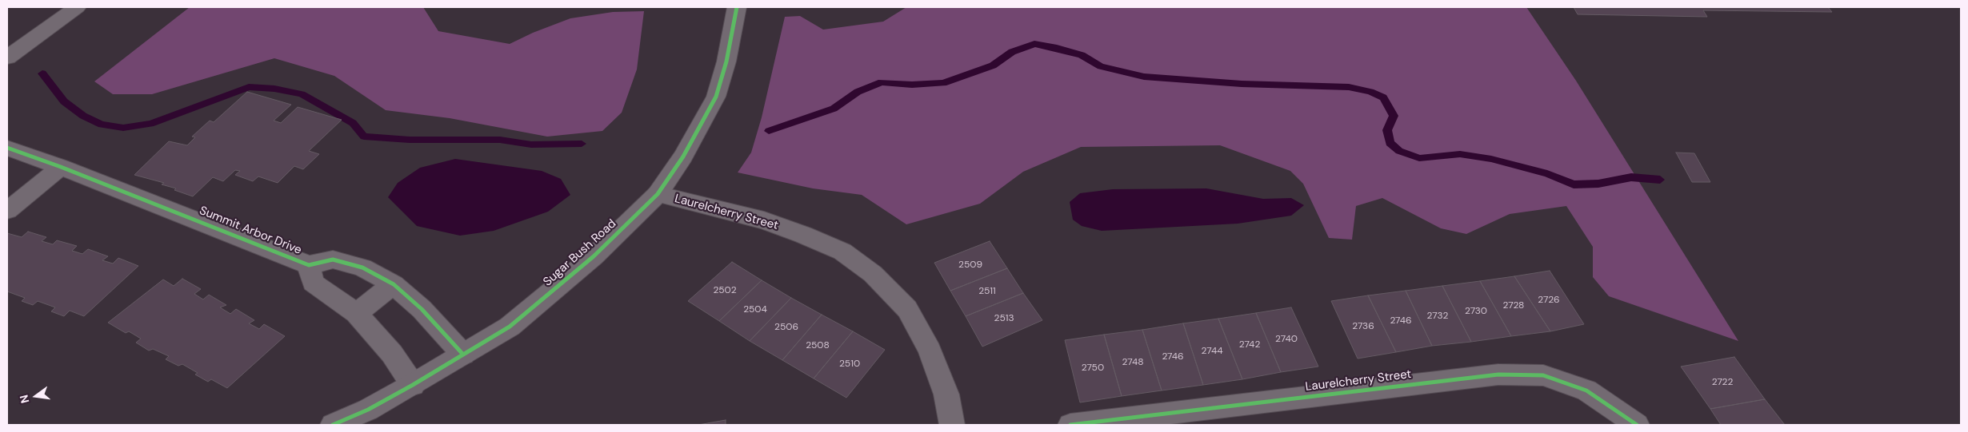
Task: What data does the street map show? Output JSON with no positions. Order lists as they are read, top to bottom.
{
  "streets": {
    "street": ["Laurelcherry Street", "Summit Arbor Drive", "Sugar Bush Road"]
  },
  "crossings": [
    ["Laurelcherry Street", "Sugar Bush Road"],
    ["Summit Arbor Drive", "Sugar Bush Road"]
  ],
  "house_numbers": [
    "2509",
    "2502",
    "2511",
    "2726",
    "2728",
    "2504",
    "2730",
    "2732",
    "2513",
    "2746",
    "2736",
    "2506",
    "2740",
    "2742",
    "2508",
    "2744",
    "2746",
    "2748",
    "2510",
    "2750",
    "2722"
  ],
  "north": "left"
}
